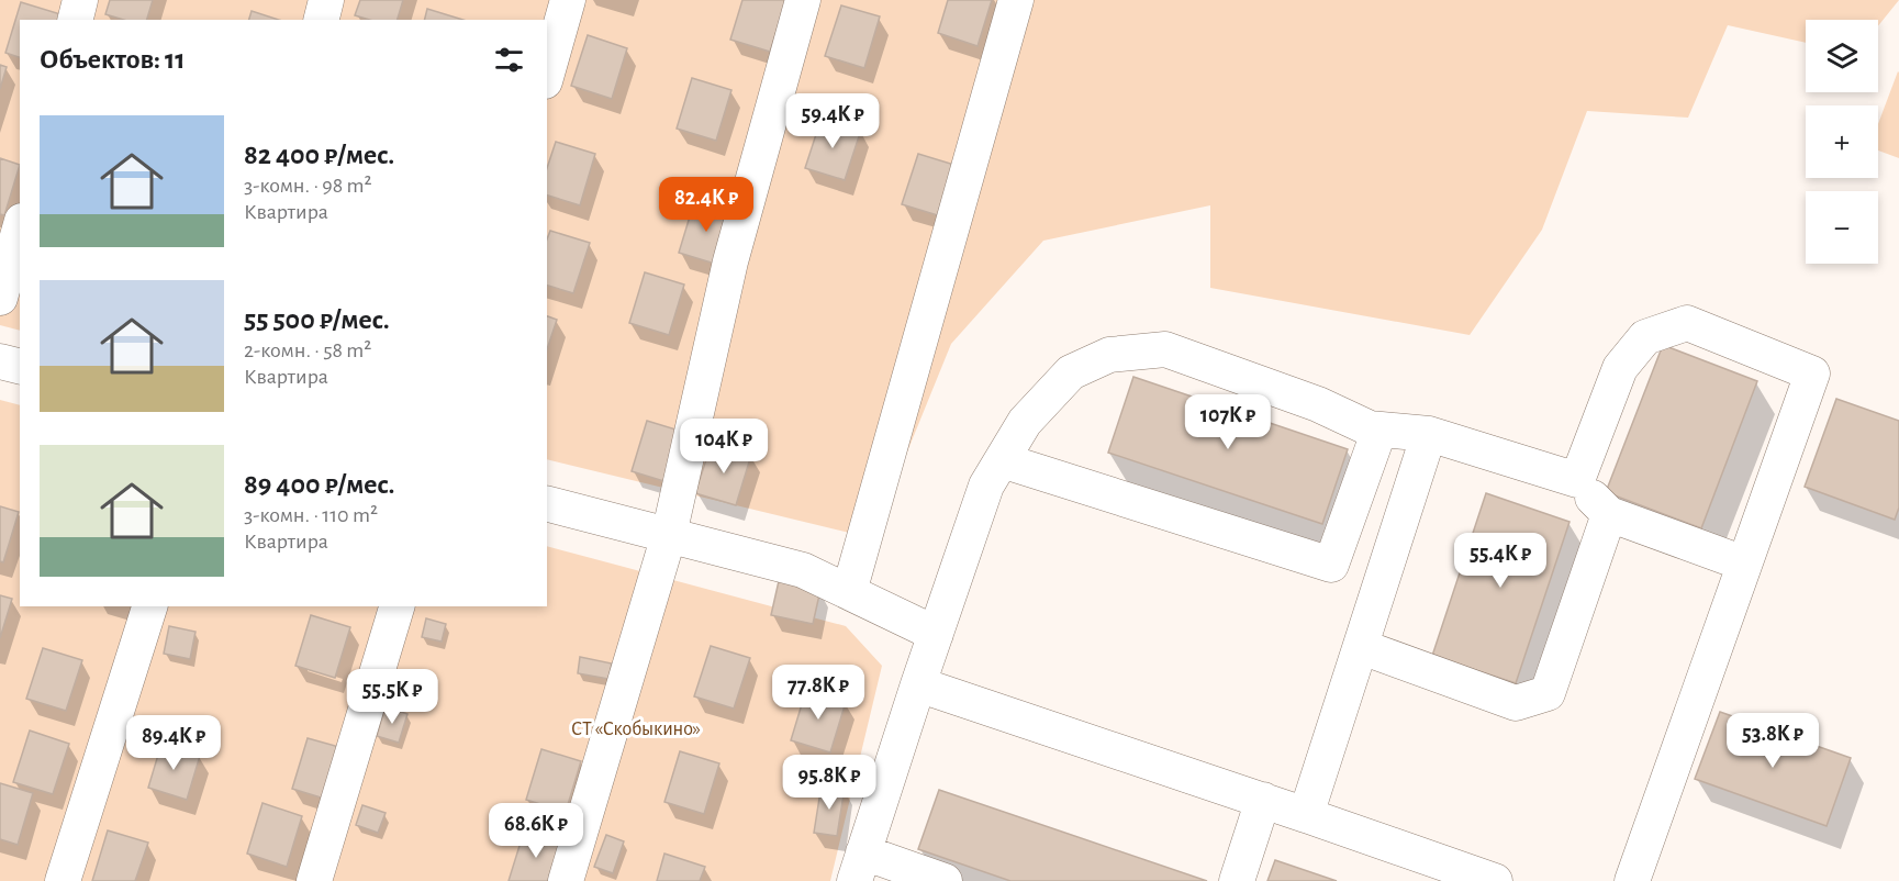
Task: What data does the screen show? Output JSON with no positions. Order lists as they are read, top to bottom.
{
  "parks": ["СТ «Скобыкино»"],
  "page": {
    "map_buttons": ["+", "−"],
    "heading": "Объектов: 11",
    "price": [
      "59.4K ₽",
      "82.4K ₽",
      "107K ₽",
      "104K ₽",
      "55.4K ₽",
      "77.8K ₽",
      "55.5K ₽",
      "53.8K ₽",
      "89.4K ₽",
      "95.8K ₽",
      "68.6K ₽"
    ],
    "list": [
      {
        "name": "82 400 ₽/мес.",
        "note": "3-комн. · 98 m² · Квартира"
      },
      {
        "name": "55 500 ₽/мес.",
        "note": "2-комн. · 58 m² · Квартира"
      },
      {
        "name": "89 400 ₽/мес.",
        "note": "3-комн. · 110 m² · Квартира"
      }
    ]
  }
}
